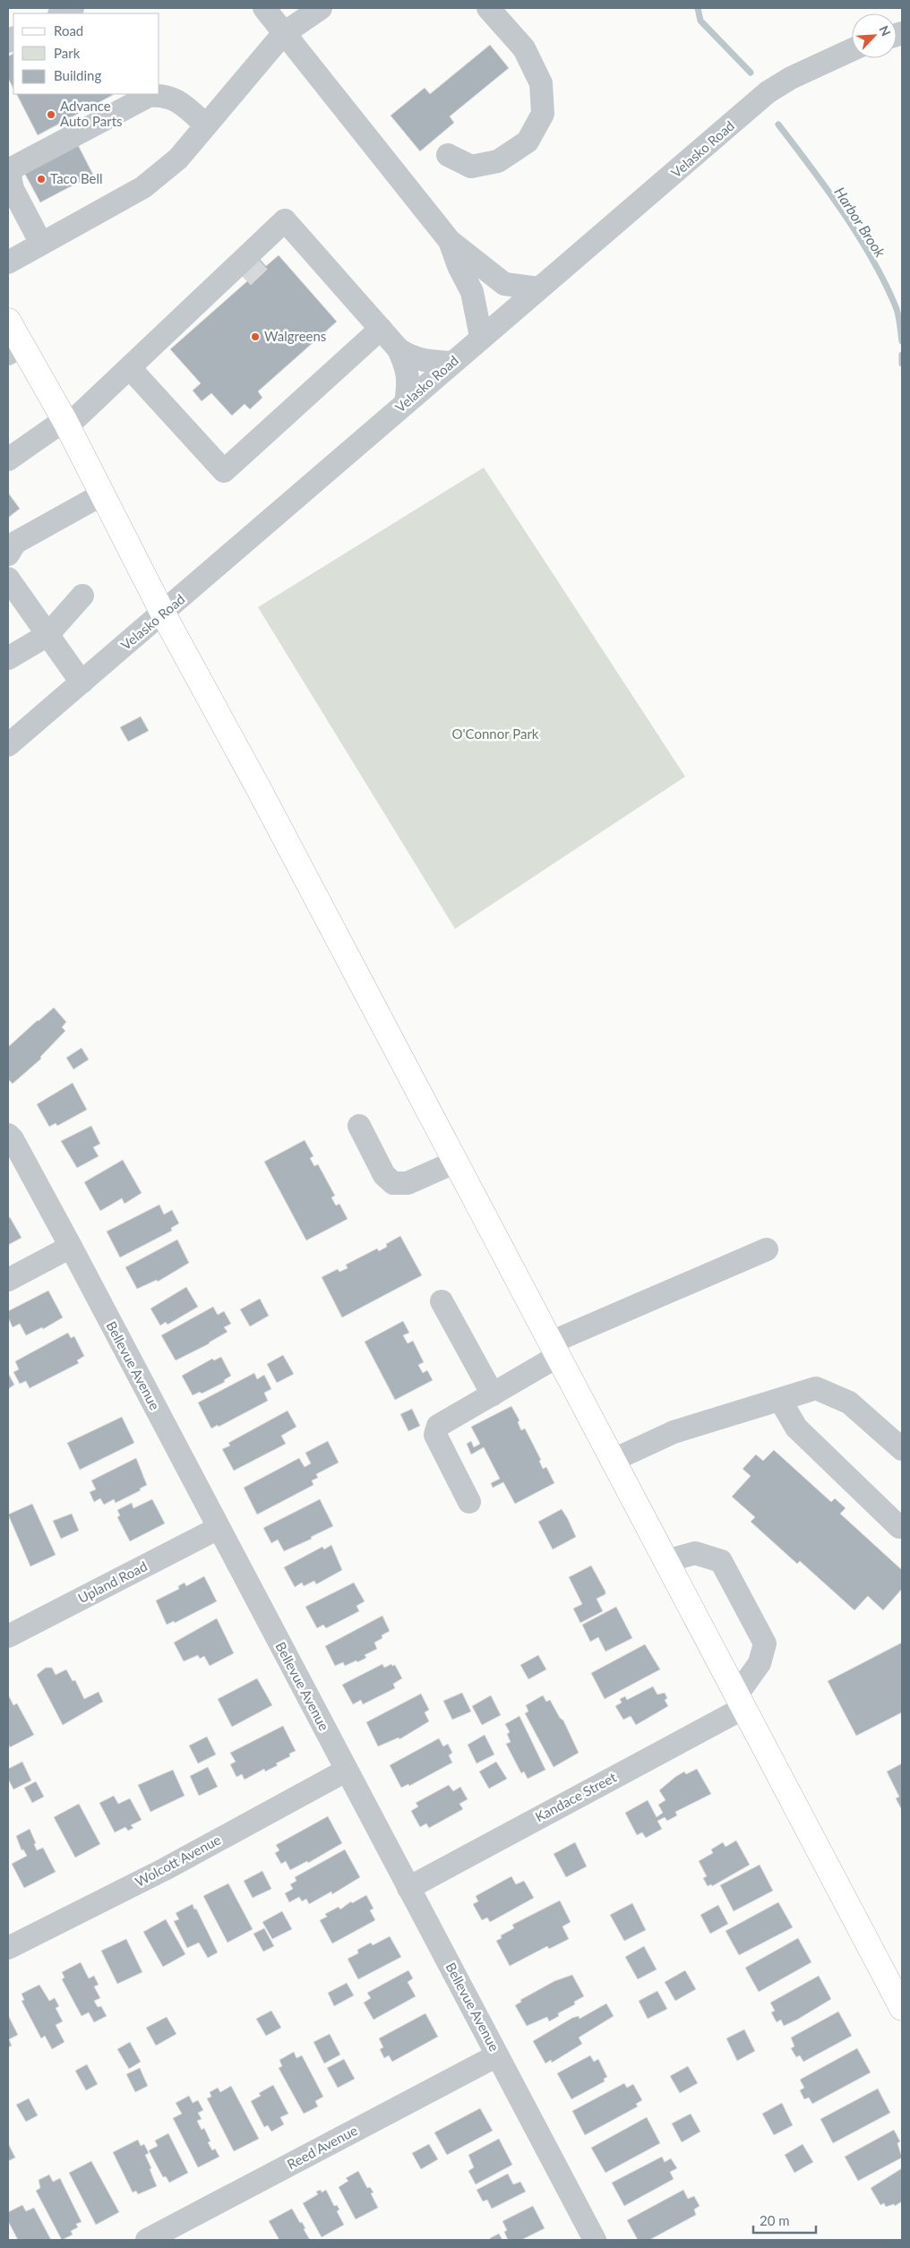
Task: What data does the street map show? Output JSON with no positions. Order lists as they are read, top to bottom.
{
  "streets": {
    "street": [
      "Velasko Road",
      "Bellevue Avenue",
      "Upland Road",
      "Kandace Street",
      "Wolcott Avenue",
      "Reed Avenue"
    ]
  },
  "crossings": [
    ["Bellevue Avenue", "Upland Road"],
    ["Bellevue Avenue", "Kandace Street"],
    ["Bellevue Avenue", "Wolcott Avenue"],
    ["Bellevue Avenue", "Reed Avenue"]
  ],
  "water": ["Harbor Brook"],
  "parks": ["O'Connor Park"],
  "places": ["Advance Auto Parts", "Taco Bell", "Walgreens"],
  "legend": ["Road", "Park", "Building"],
  "scale_bar": "20 m",
  "north": "top right"
}
